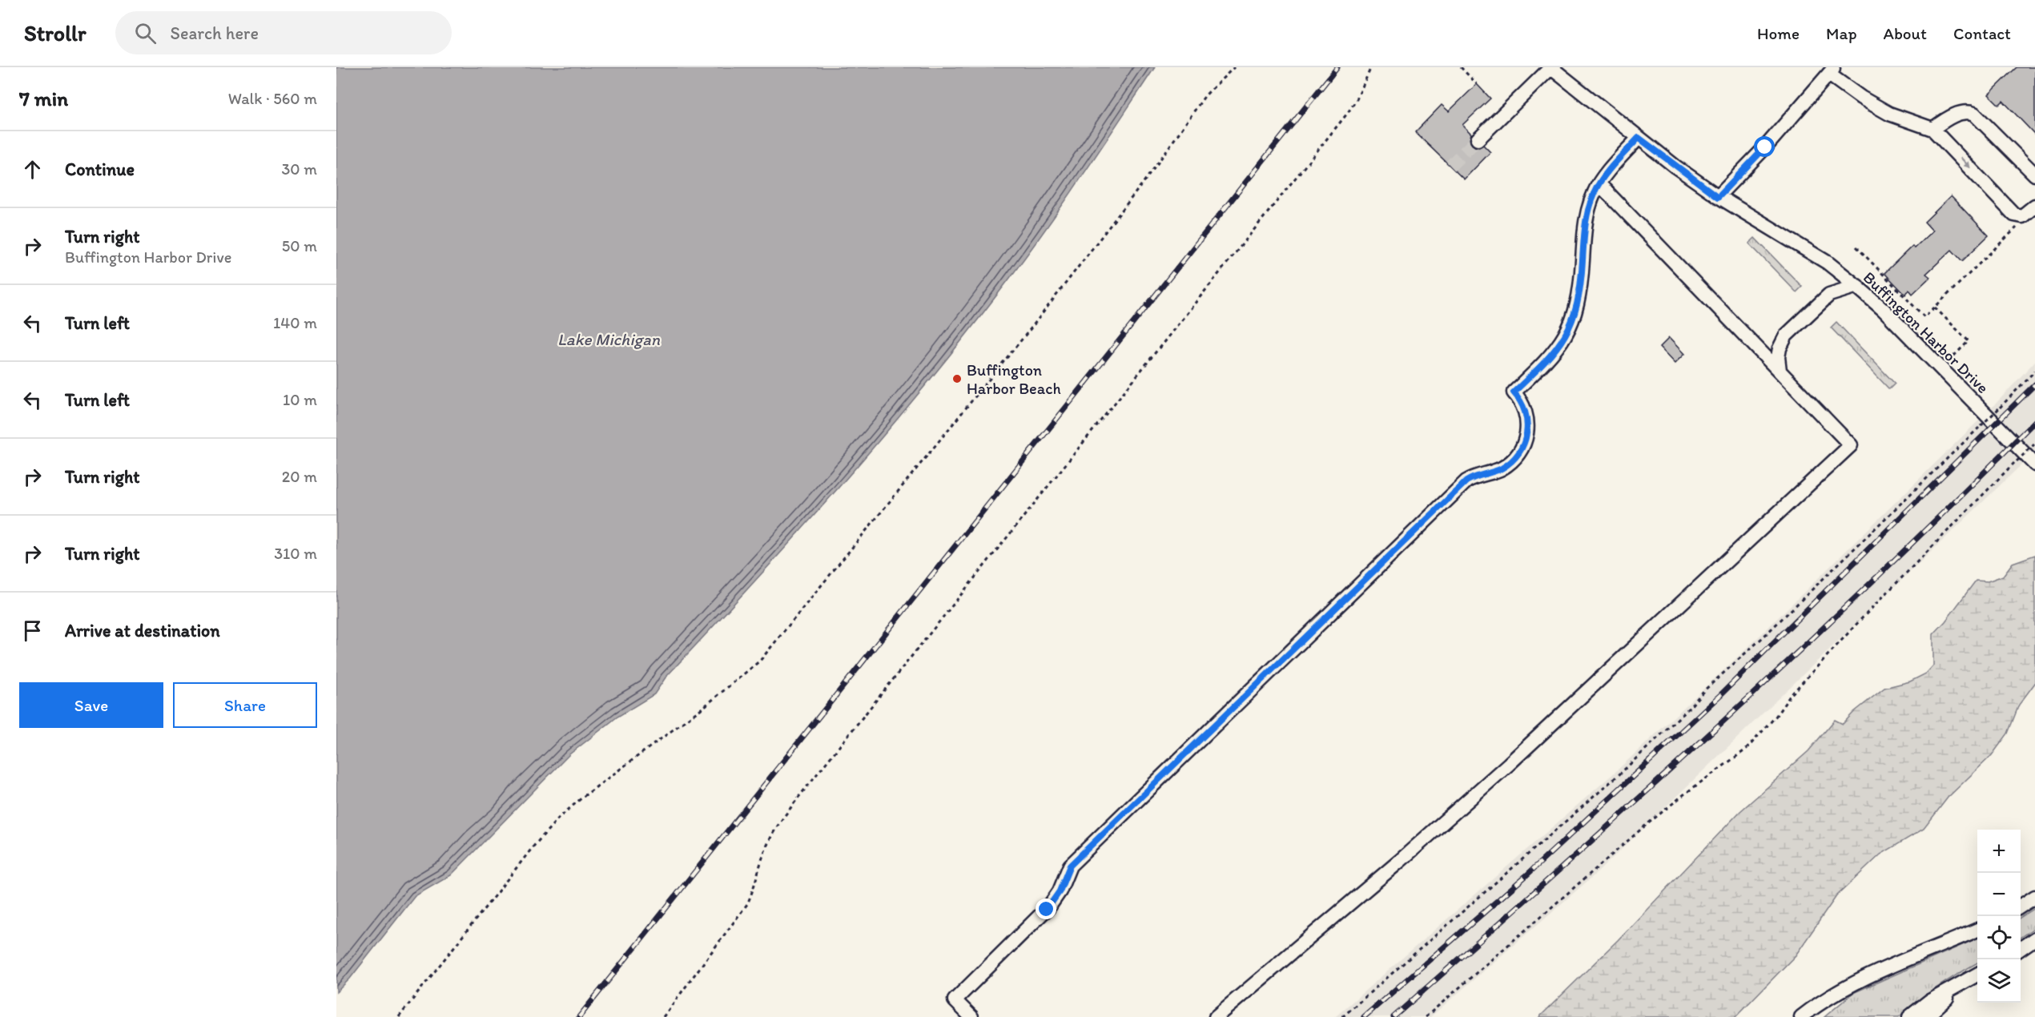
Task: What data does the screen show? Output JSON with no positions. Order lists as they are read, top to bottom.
{
  "streets": {
    "street": ["Buffington Harbor Drive"]
  },
  "water": ["Lake Michigan"],
  "places": ["Buffington Harbor Beach"],
  "page": {
    "header": "Strollr",
    "search": "Search here",
    "nav": [
      "Home",
      "Map",
      "About",
      "Contact"
    ],
    "heading": ["7 min", "Walk · 560 m"],
    "list": [
      ["Continue", "30 m"],
      ["Turn right", "Buffington Harbor Drive", "50 m"],
      ["Turn left", "140 m"],
      ["Turn left", "10 m"],
      ["Turn right", "20 m"],
      ["Turn right", "310 m"],
      "Arrive at destination"
    ],
    "buttons": ["Save", "Share"],
    "map_buttons": ["+", "−"]
  }
}
